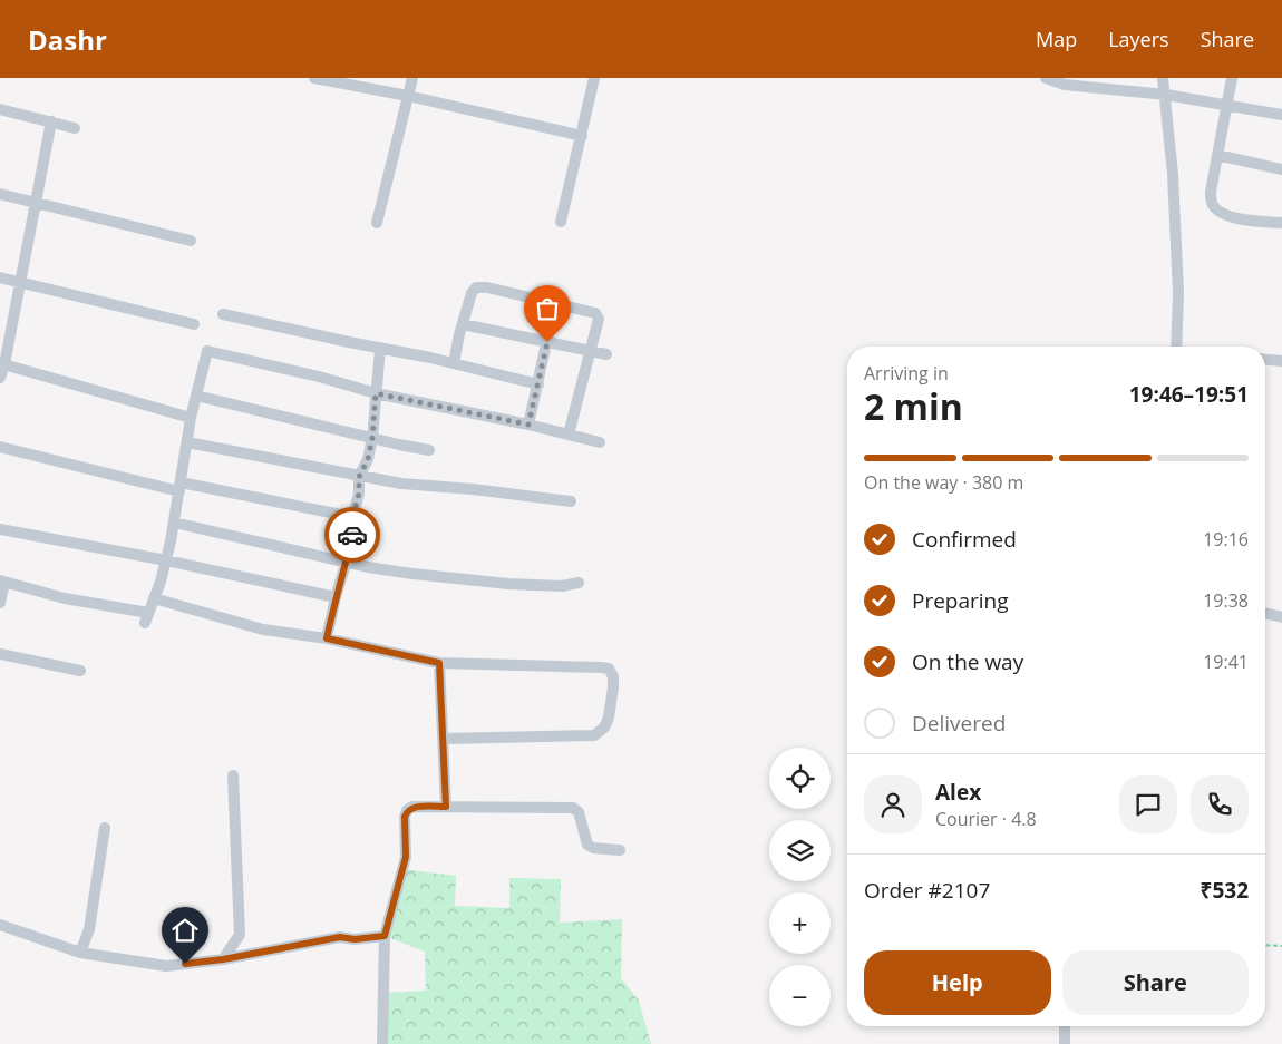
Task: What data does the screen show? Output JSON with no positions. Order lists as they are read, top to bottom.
{
  "page": {
    "header": "Dashr",
    "nav": ["Map", "Layers", "Share"],
    "heading": ["2 min", "Arriving in", "19:46–19:51"],
    "panel": [
      "Alex",
      "Courier · 4.8",
      "Order #2107",
      "₹532"
    ],
    "bar": "On the way · 380 m",
    "list": [
      ["Confirmed", "19:16"],
      ["Preparing", "19:38"],
      ["On the way", "19:41"],
      "Delivered"
    ],
    "map_buttons": ["+", "−"],
    "buttons": ["Help", "Share"]
  }
}
